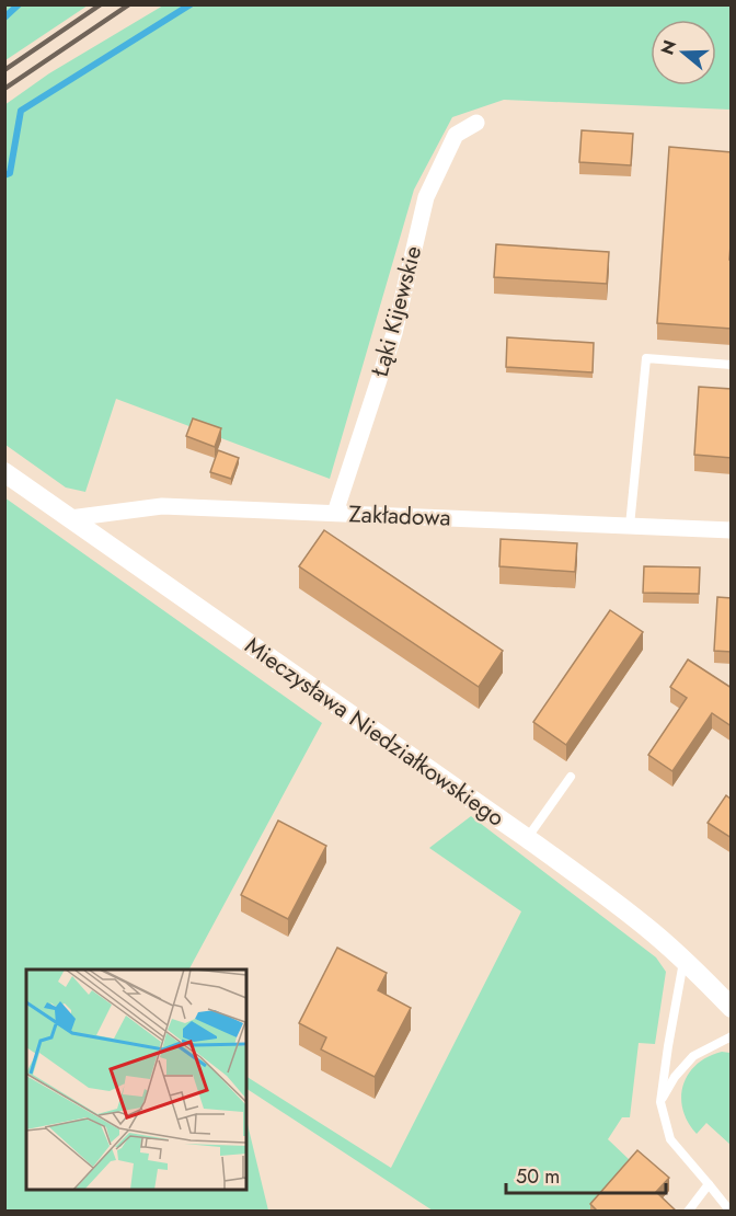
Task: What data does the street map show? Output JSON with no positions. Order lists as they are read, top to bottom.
{
  "streets": {
    "street": ["Łąki Kijewskie", "Zakładowa", "Mieczysława Niedziałkowskiego"]
  },
  "crossings": [
    ["Łąki Kijewskie", "Zakładowa"],
    ["Zakładowa", "Mieczysława Niedziałkowskiego"]
  ],
  "scale_bar": "50 m",
  "north": "left"
}
